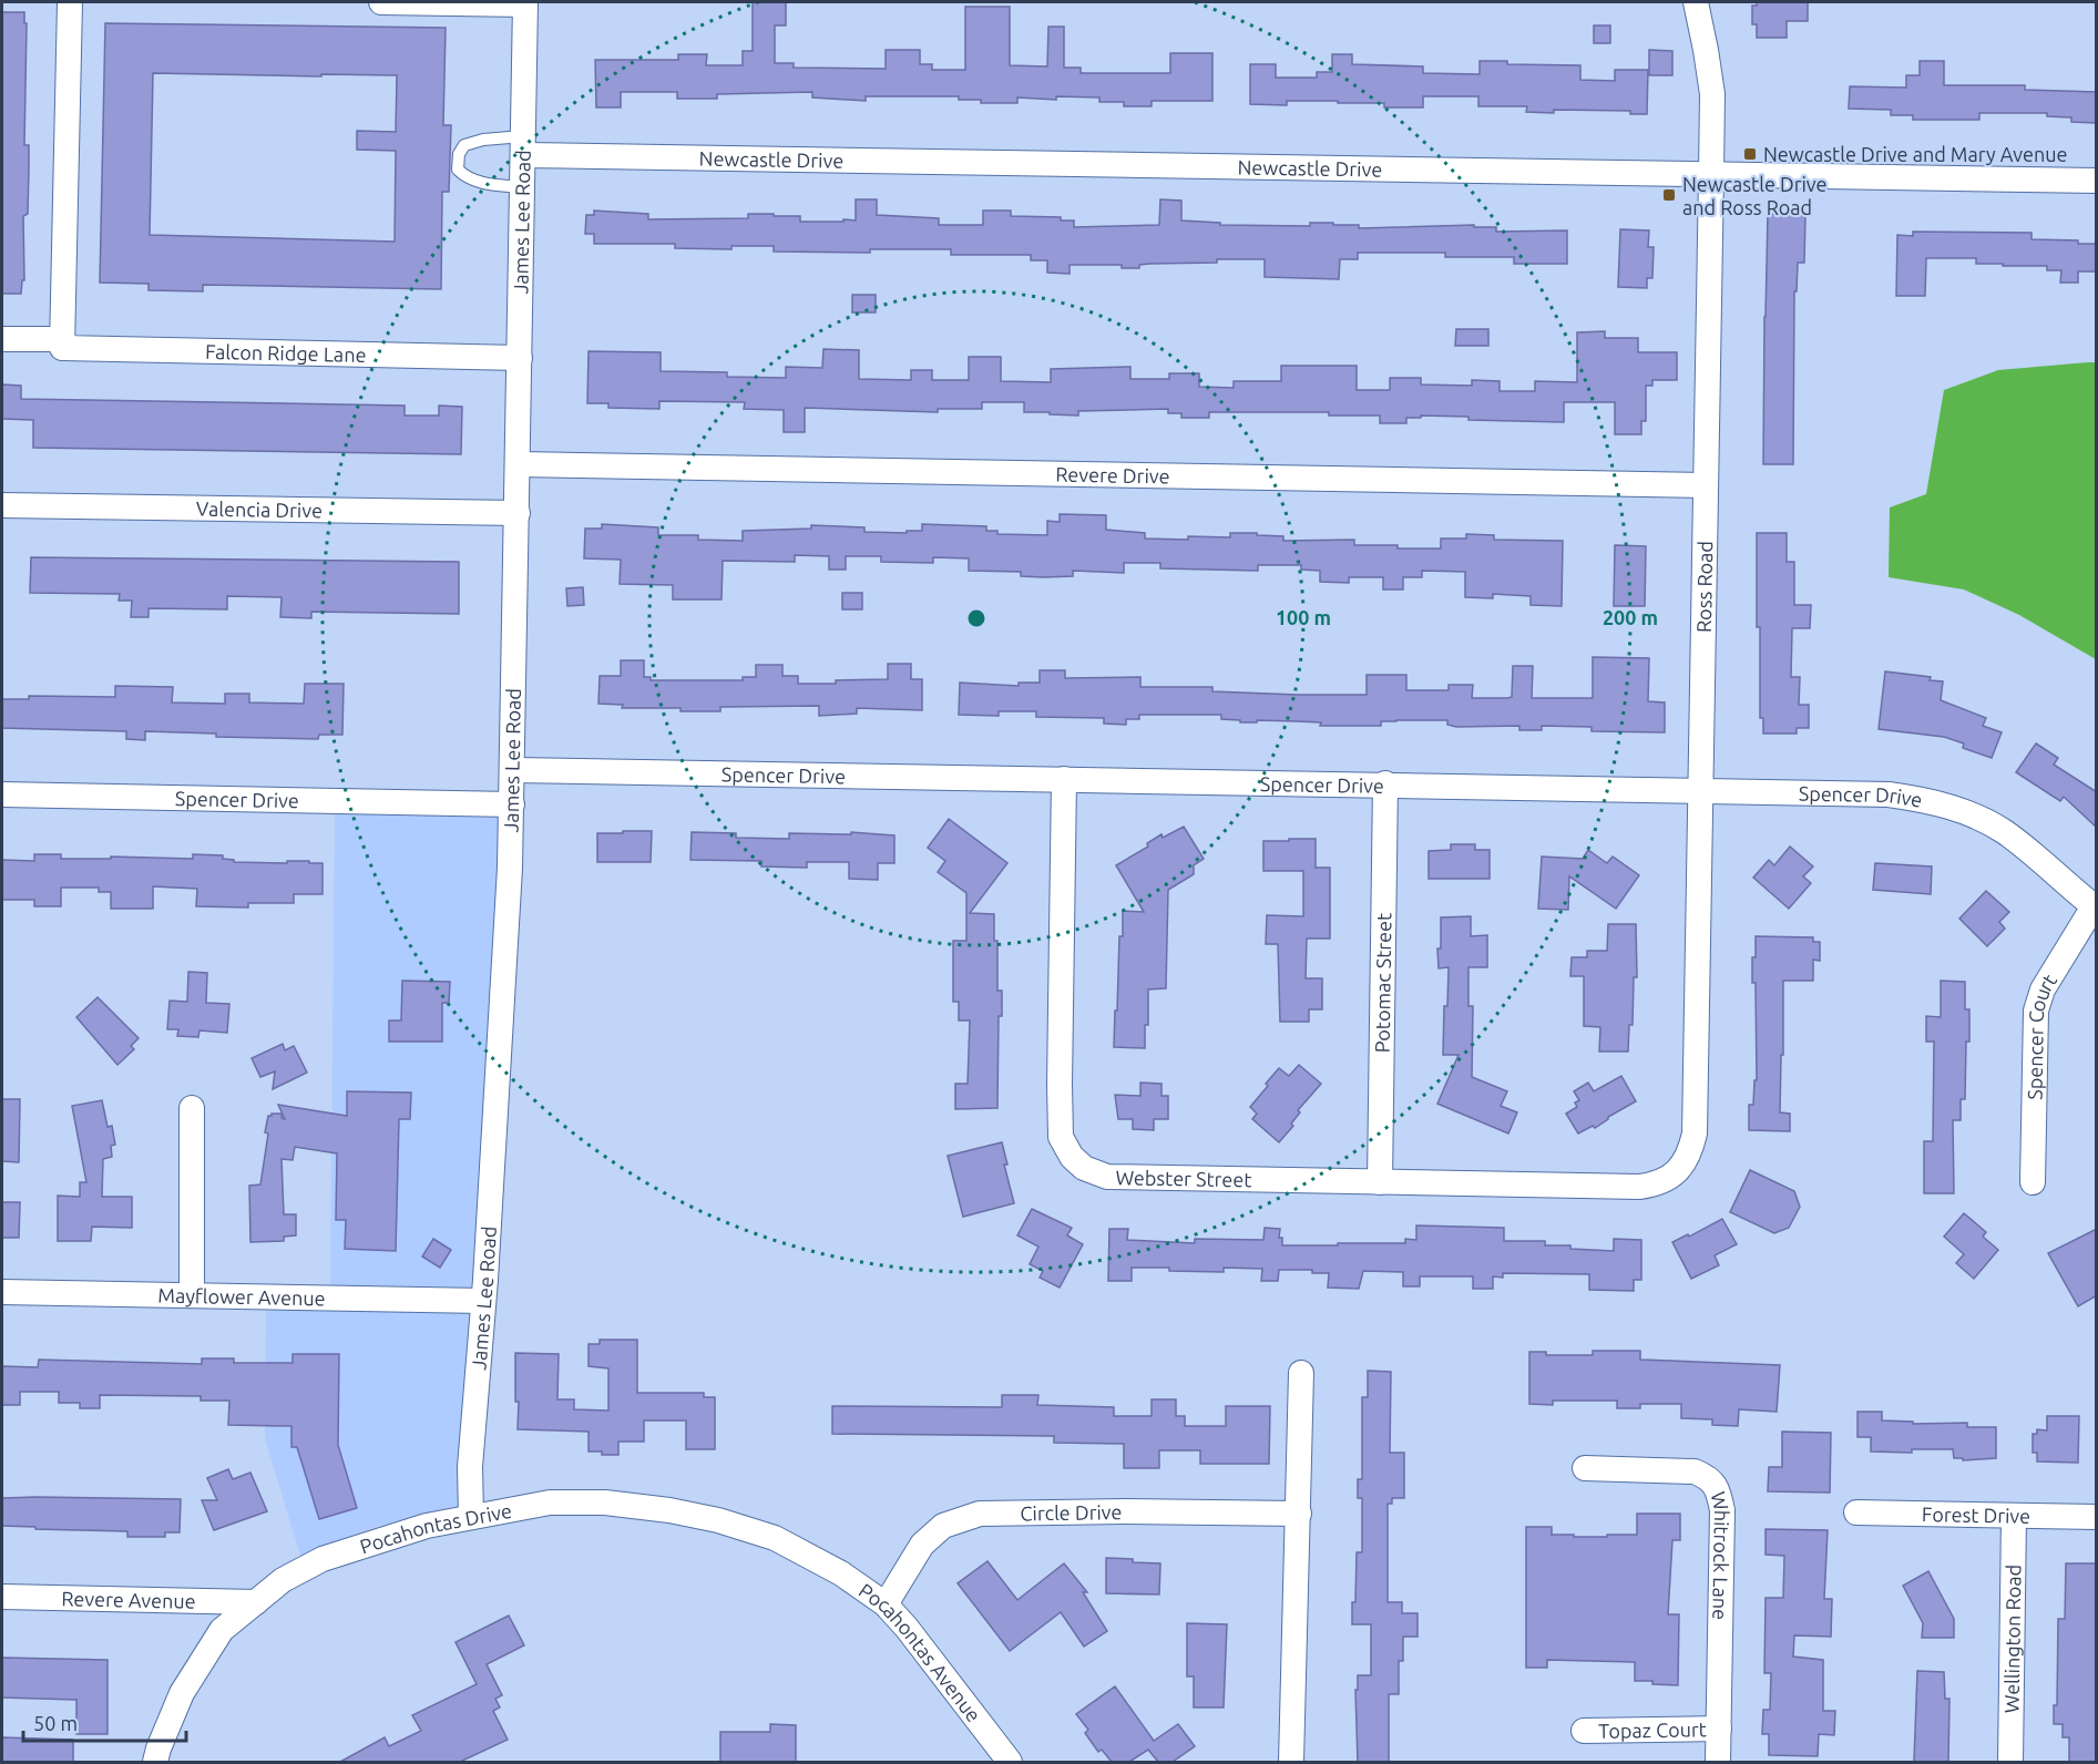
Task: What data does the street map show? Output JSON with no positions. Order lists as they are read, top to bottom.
{
  "streets": {
    "street": [
      "Newcastle Drive",
      "James Lee Road",
      "Falcon Ridge Lane",
      "Revere Drive",
      "Valencia Drive",
      "Ross Road",
      "Spencer Drive",
      "Potomac Street",
      "Spencer Court",
      "Webster Street",
      "Mayflower Avenue",
      "Circle Drive",
      "Forest Drive",
      "Pocahontas Drive",
      "Whitrock Lane",
      "Revere Avenue",
      "Wellington Road",
      "Pocahontas Avenue",
      "Topaz Court"
    ]
  },
  "crossings": [
    ["Newcastle Drive", "James Lee Road"],
    ["Newcastle Drive", "Ross Road"],
    ["James Lee Road", "Falcon Ridge Lane"],
    ["James Lee Road", "Revere Drive"],
    ["James Lee Road", "Valencia Drive"],
    ["James Lee Road", "Spencer Drive"],
    ["James Lee Road", "Mayflower Avenue"],
    ["James Lee Road", "Pocahontas Drive"],
    ["Revere Drive", "Ross Road"],
    ["Ross Road", "Spencer Drive"],
    ["Ross Road", "Webster Street"],
    ["Spencer Drive", "Potomac Street"],
    ["Spencer Drive", "Spencer Court"],
    ["Spencer Drive", "Webster Street"],
    ["Potomac Street", "Webster Street"],
    ["Circle Drive", "Pocahontas Avenue"],
    ["Forest Drive", "Wellington Road"],
    ["Pocahontas Drive", "Revere Avenue"],
    ["Pocahontas Drive", "Pocahontas Avenue"],
    ["Whitrock Lane", "Topaz Court"]
  ],
  "places": {
    "transit": ["Newcastle Drive and Mary Avenue", "Newcastle Drive and Ross Road"]
  },
  "scale_bar": "50 m",
  "rings": ["100 m", "200 m"]
}
